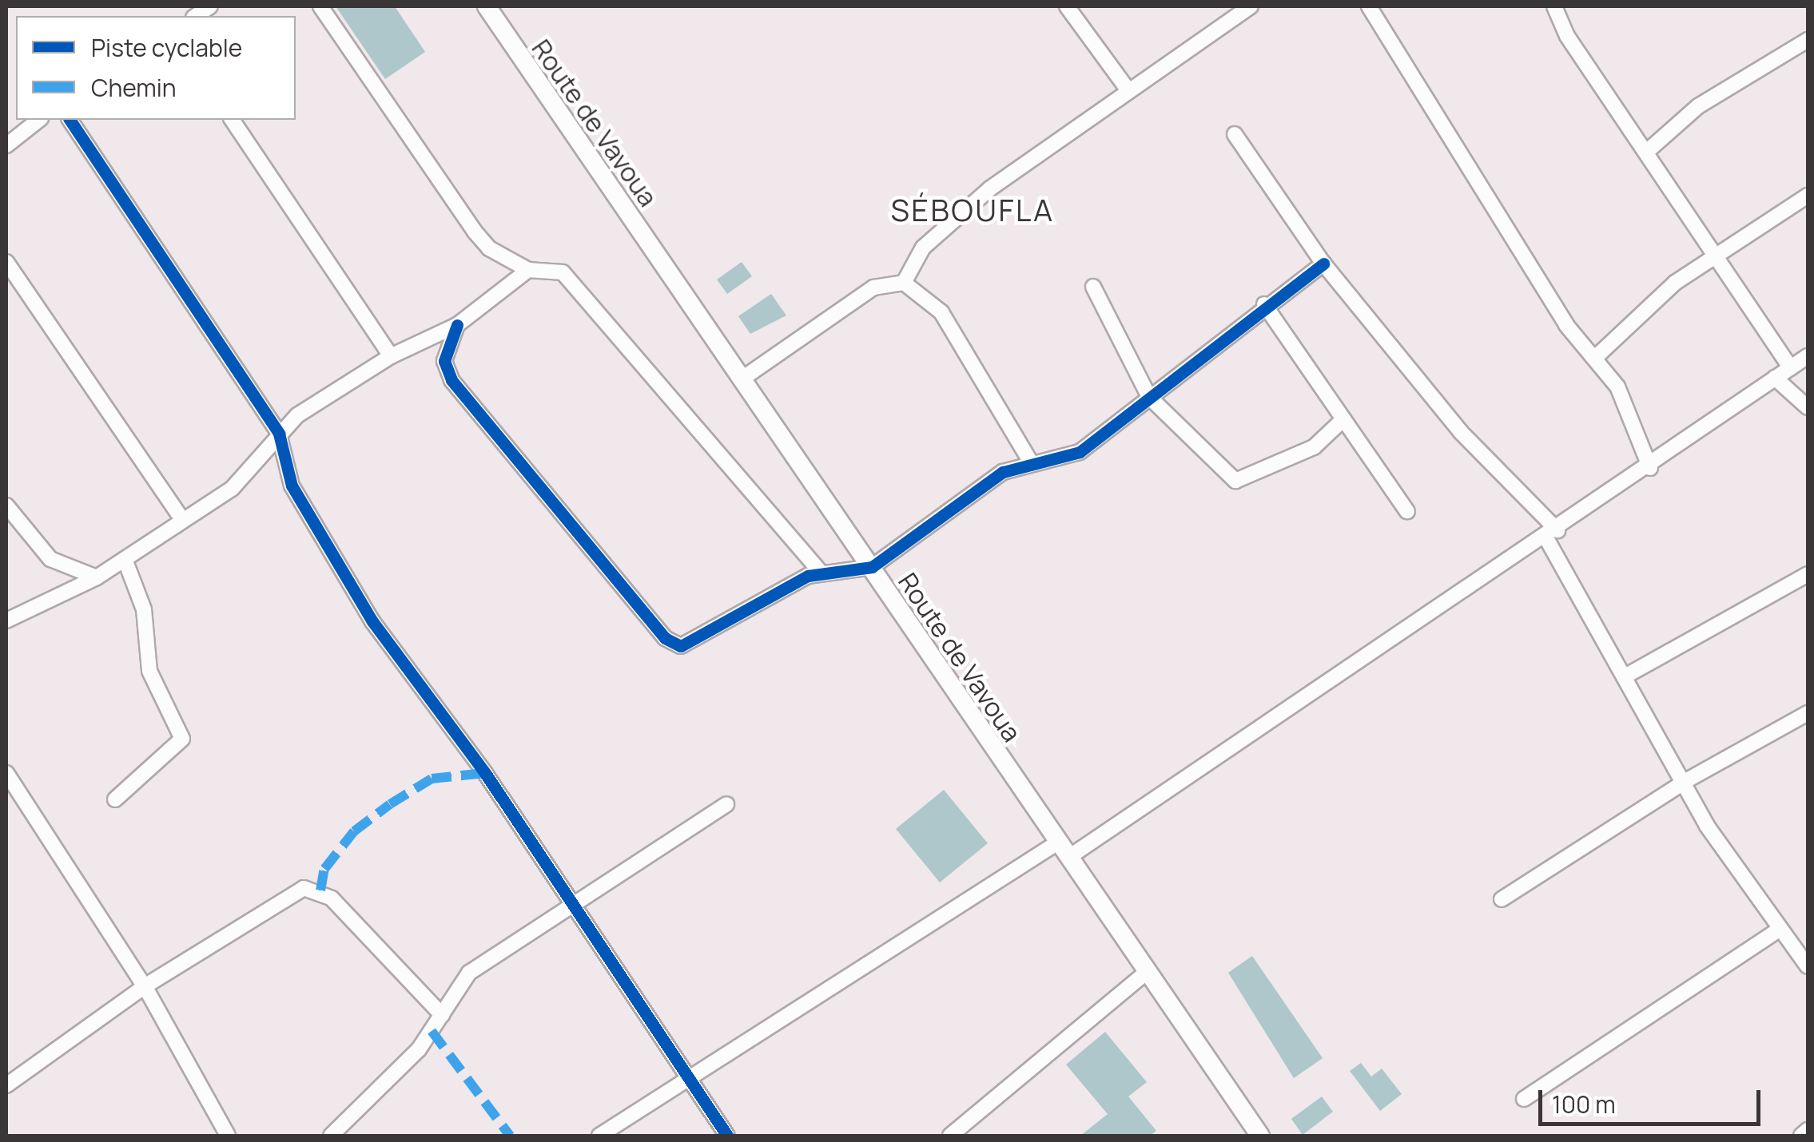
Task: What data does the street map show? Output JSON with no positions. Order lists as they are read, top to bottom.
{
  "streets": {
    "main road": ["Route de Vavoua"]
  },
  "districts": ["SÉBOUFLA"],
  "legend": ["Piste cyclable", "Chemin"],
  "scale_bar": "100 m"
}
